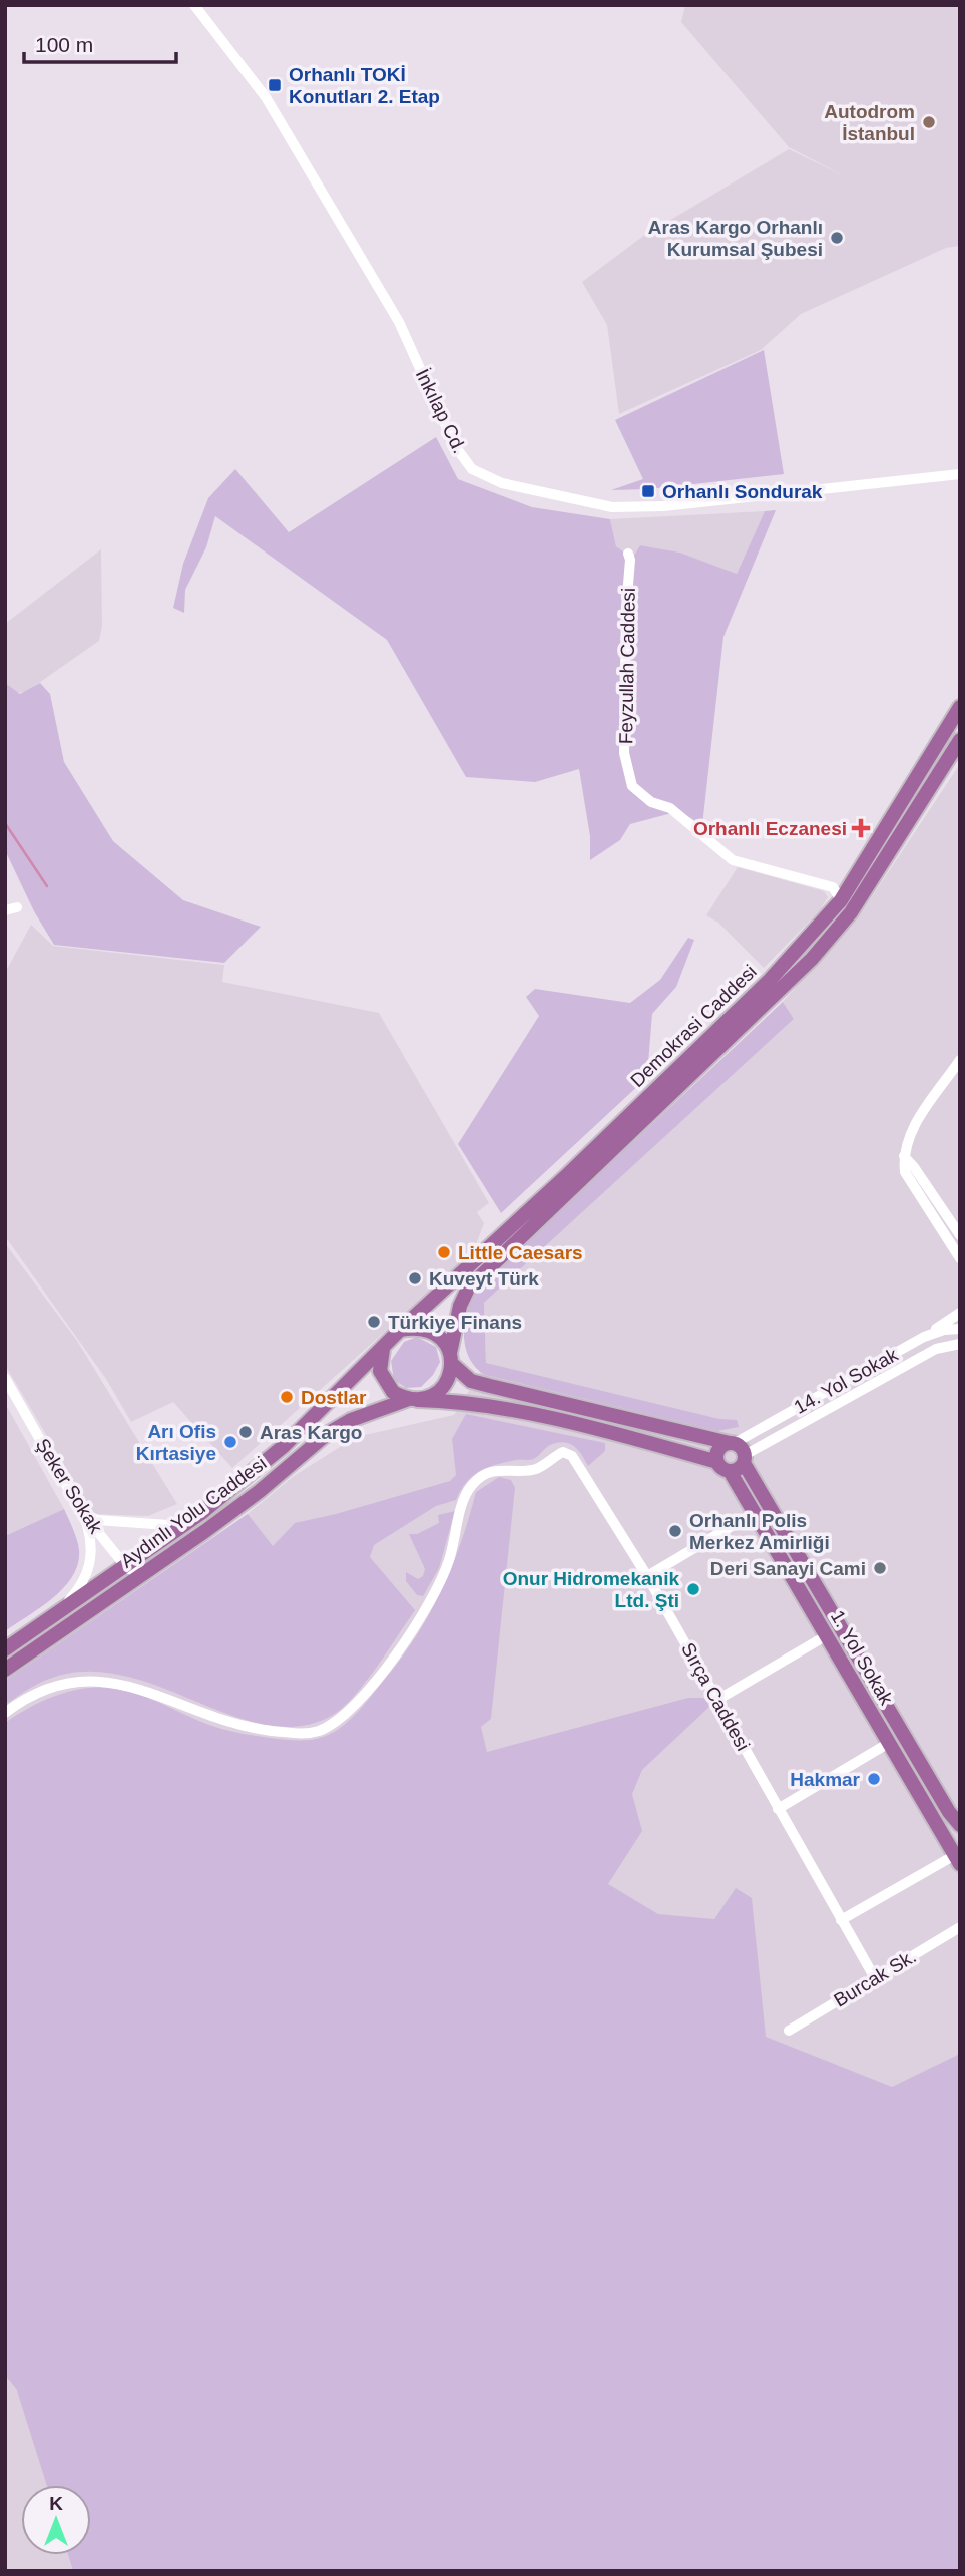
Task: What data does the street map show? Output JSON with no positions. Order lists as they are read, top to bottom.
{
  "streets": {
    "main road": ["Demokrasi Caddesi", "Aydınlı Yolu Caddesi", "1. Yol Sokak"],
    "street": [
      "İnkılap Cd.",
      "Feyzullah Caddesi",
      "14. Yol Sokak",
      "Şeker Sokak",
      "Sırça Caddesi",
      "Burcak Sk."
    ]
  },
  "crossings": [
    ["Feyzullah Caddesi", "Demokrasi Caddesi"],
    ["Demokrasi Caddesi", "Aydınlı Yolu Caddesi"],
    ["Demokrasi Caddesi", "1. Yol Sokak"],
    ["14. Yol Sokak", "1. Yol Sokak"],
    ["Şeker Sokak", "Aydınlı Yolu Caddesi"],
    ["Aydınlı Yolu Caddesi", "1. Yol Sokak"],
    ["Sırça Caddesi", "Burcak Sk."]
  ],
  "places": {
    "transit": ["Orhanlı TOKİ Konutları 2. Etap", "Orhanlı Sondurak"],
    "other": [
      "Autodrom İstanbul",
      "Aras Kargo Orhanlı Kurumsal Şubesi",
      "Little Caesars",
      "Kuveyt Türk",
      "Türkiye Finans",
      "Dostlar",
      "Aras Kargo",
      "Arı Ofis Kırtasiye",
      "Orhanlı Polis Merkez Amirliği",
      "Deri Sanayi Cami",
      "Onur Hidromekanik Ltd. Şti",
      "Hakmar"
    ],
    "health": ["Orhanlı Eczanesi"]
  },
  "scale_bar": "100 m",
  "north": "top"
}
